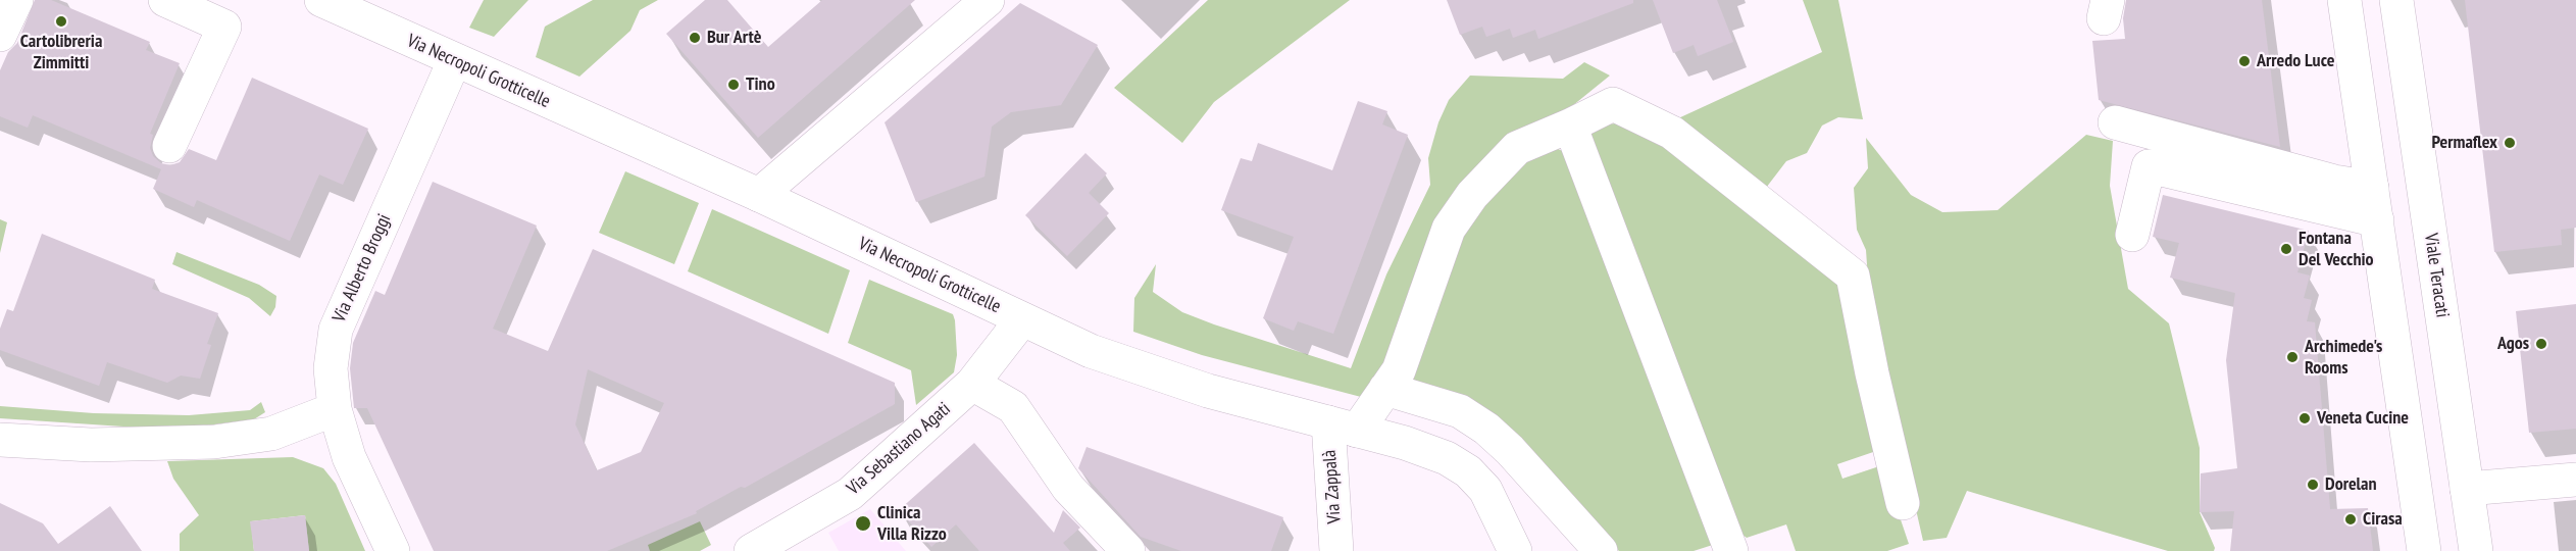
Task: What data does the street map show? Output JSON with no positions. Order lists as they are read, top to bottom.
{
  "streets": {
    "main road": [
      "Via Necropoli Grotticelle",
      "Via Alberto Broggi",
      "Viale Teracati",
      "Via Sebastiano Agati",
      "Via Zappalà"
    ]
  },
  "crossings": [
    ["Via Necropoli Grotticelle", "Via Alberto Broggi"],
    ["Via Necropoli Grotticelle", "Via Sebastiano Agati"],
    ["Via Necropoli Grotticelle", "Via Zappalà"]
  ],
  "places": [
    "Cartolibreria Zimmitti",
    "Bur Artè",
    "Arredo Luce",
    "Tino",
    "Permaflex",
    "Fontana Del Vecchio",
    "Agos",
    "Archimede's Rooms",
    "Veneta Cucine",
    "Dorelan",
    "Cirasa",
    "Clinica Villa Rizzo"
  ]
}
